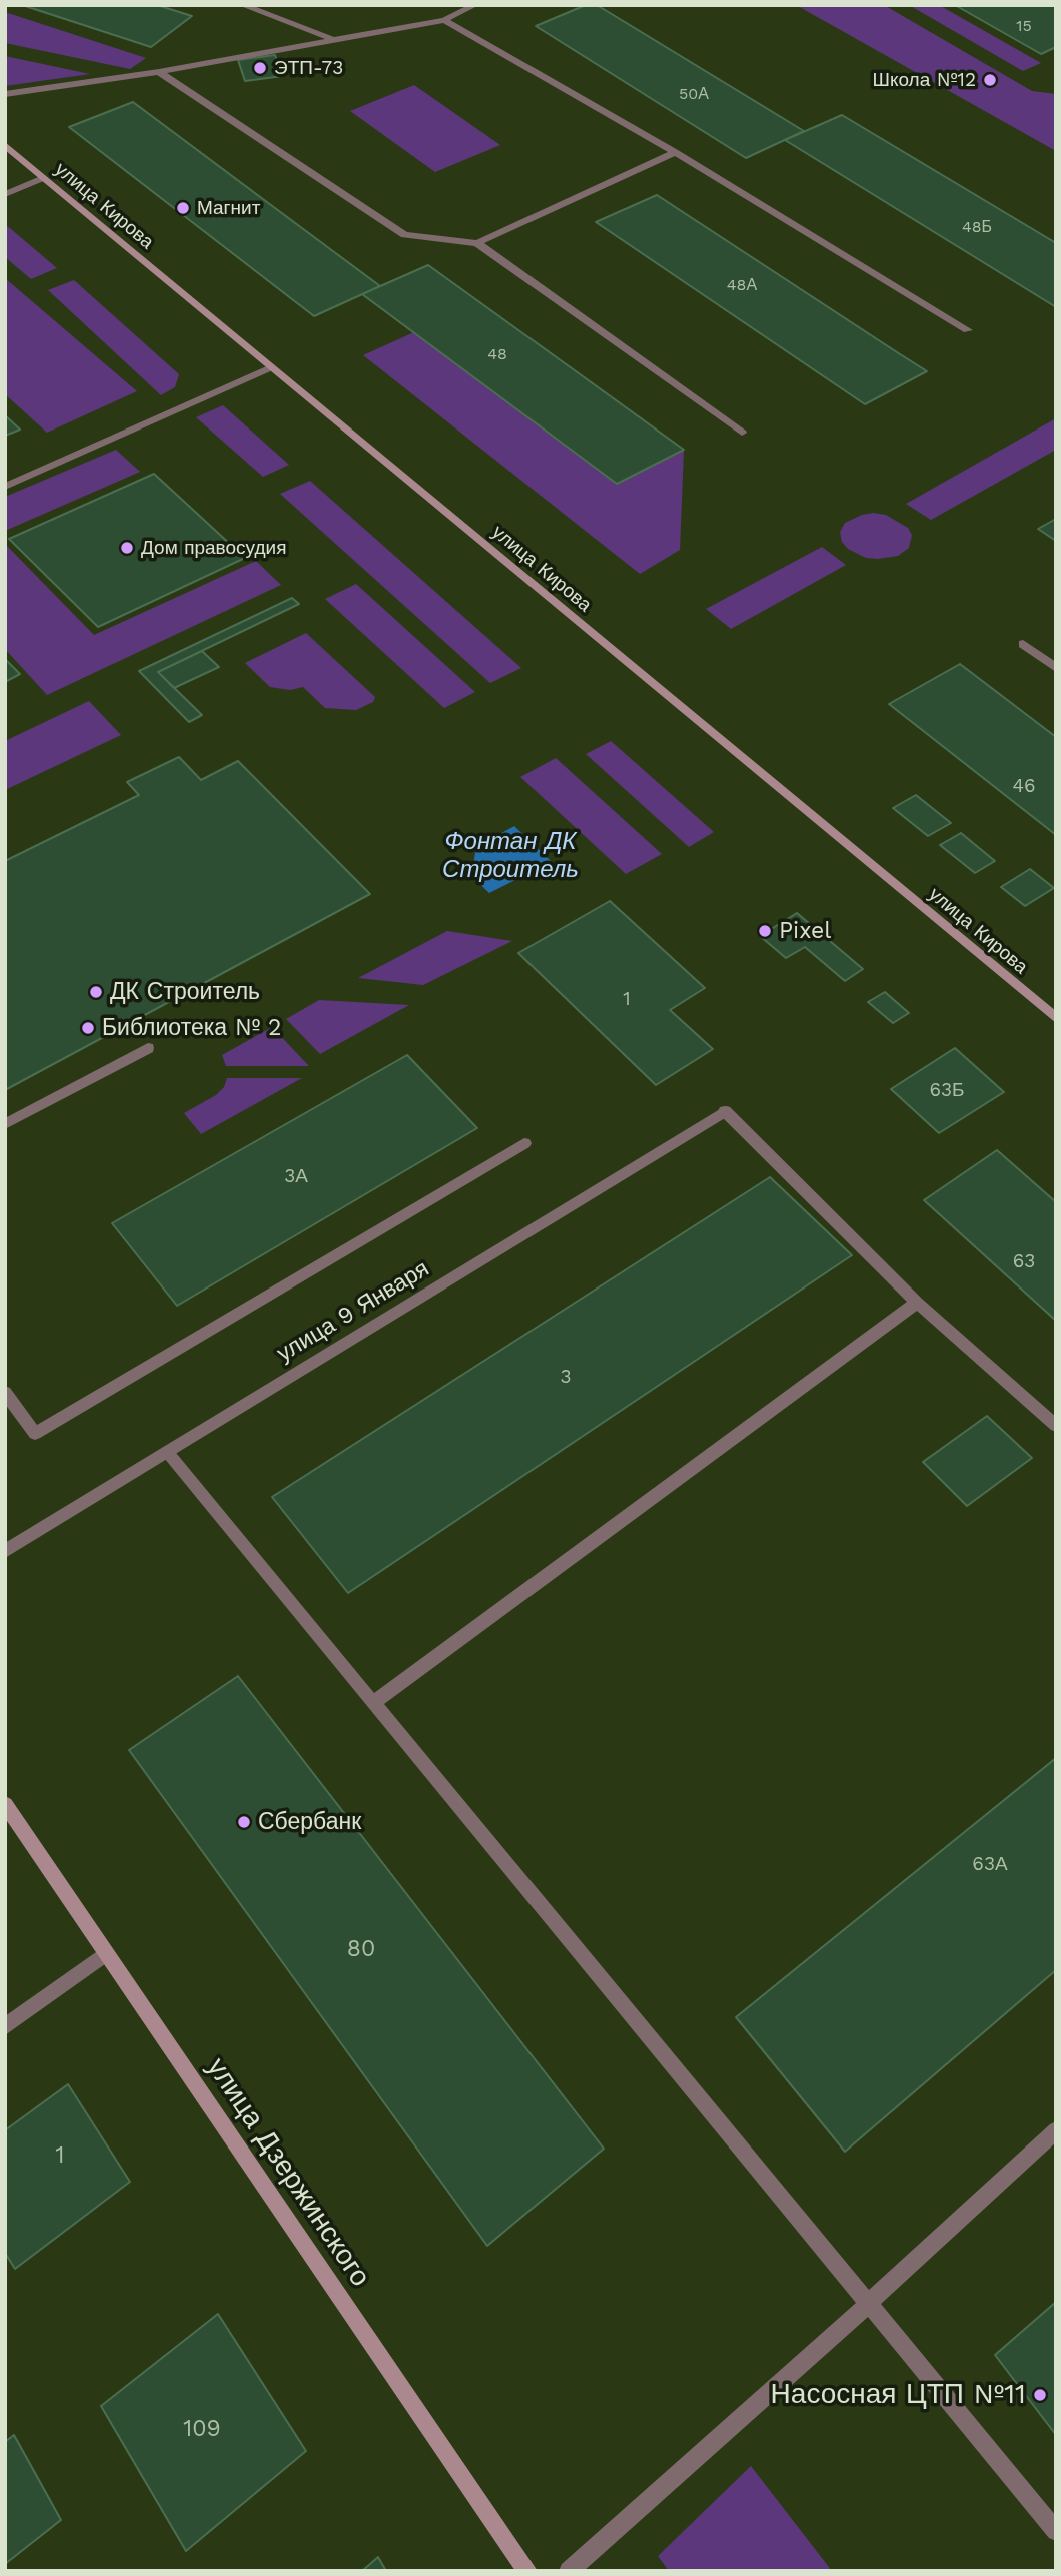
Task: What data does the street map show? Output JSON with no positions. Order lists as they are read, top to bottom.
{
  "streets": {
    "main road": ["улица Кирова", "улица Дзержинского"],
    "street": ["улица 9 Января"]
  },
  "water": ["Фонтан ДК Строитель"],
  "places": [
    "ЭТП-73",
    "Школа №12",
    "Магнит",
    "Дом правосудия",
    "Pixel",
    "ДК Строитель",
    "Библиотека № 2",
    "Сбербанк",
    "Насосная ЦТП №11"
  ],
  "house_numbers": [
    "15",
    "50А",
    "48Б",
    "48А",
    "48",
    "46",
    "1",
    "63Б",
    "3А",
    "63",
    "3",
    "63А",
    "80",
    "1",
    "109"
  ]
}
